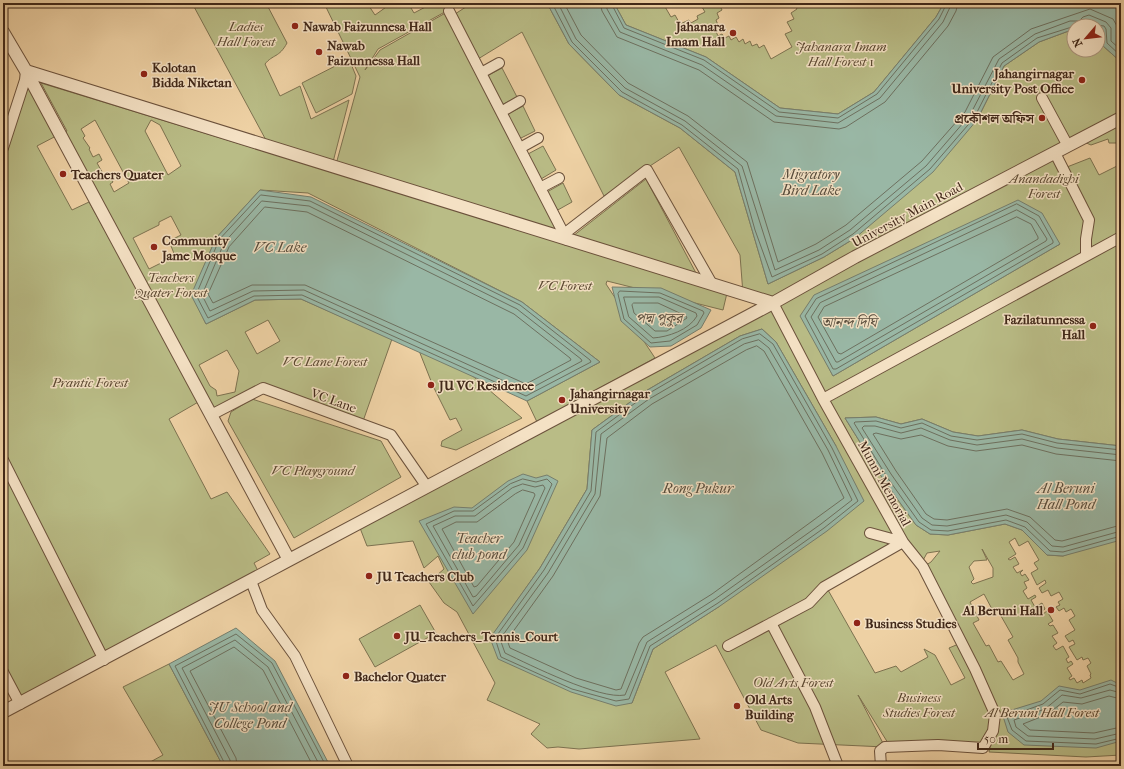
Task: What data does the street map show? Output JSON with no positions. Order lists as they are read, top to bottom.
{
  "streets": {
    "street": ["University Main Road", "VC Lane", "Munni Memorial"]
  },
  "crossings": [
    ["University Main Road", "VC Lane"],
    ["University Main Road", "Munni Memorial"]
  ],
  "water": [
    "Migratory Bird Lake",
    "VC Lake",
    "পদ্ম পুকুর",
    "আনন্দ দিঘি",
    "Rong Pukur",
    "Al Beruni Hall Pond",
    "Teacher club pond",
    "JU School and College Pond"
  ],
  "parks": [
    "Ladies Hall Forest",
    "Jahanara Imam Hall Forest 1",
    "Anandadighi Forest",
    "Teachers Quater Forest",
    "VC Forest",
    "VC Lane Forest",
    "Prantic Forest",
    "VC Playground",
    "Old Arts Forest",
    "Business Studies Forest",
    "Al Beruni Hall Forest"
  ],
  "places": [
    "Nawab Faizunnesa Hall",
    "Jahanara Imam Hall",
    "Nawab Faizunnessa Hall",
    "Kolotan Bidda Niketan",
    "Jahangirnagar University Post Office",
    "প্রকৌশল অফিস",
    "Teachers Quater",
    "Community Jame Mosque",
    "Fazilatunnessa Hall",
    "JU VC Residence",
    "Jahangirnagar University",
    "JU Teachers Club",
    "Al Beruni Hall",
    "Business Studies",
    "JU_Teachers_Tennis_Court",
    "Bachelor Quater",
    "Old Arts Building"
  ],
  "scale_bar": "50 m",
  "north": "bottom left"
}
